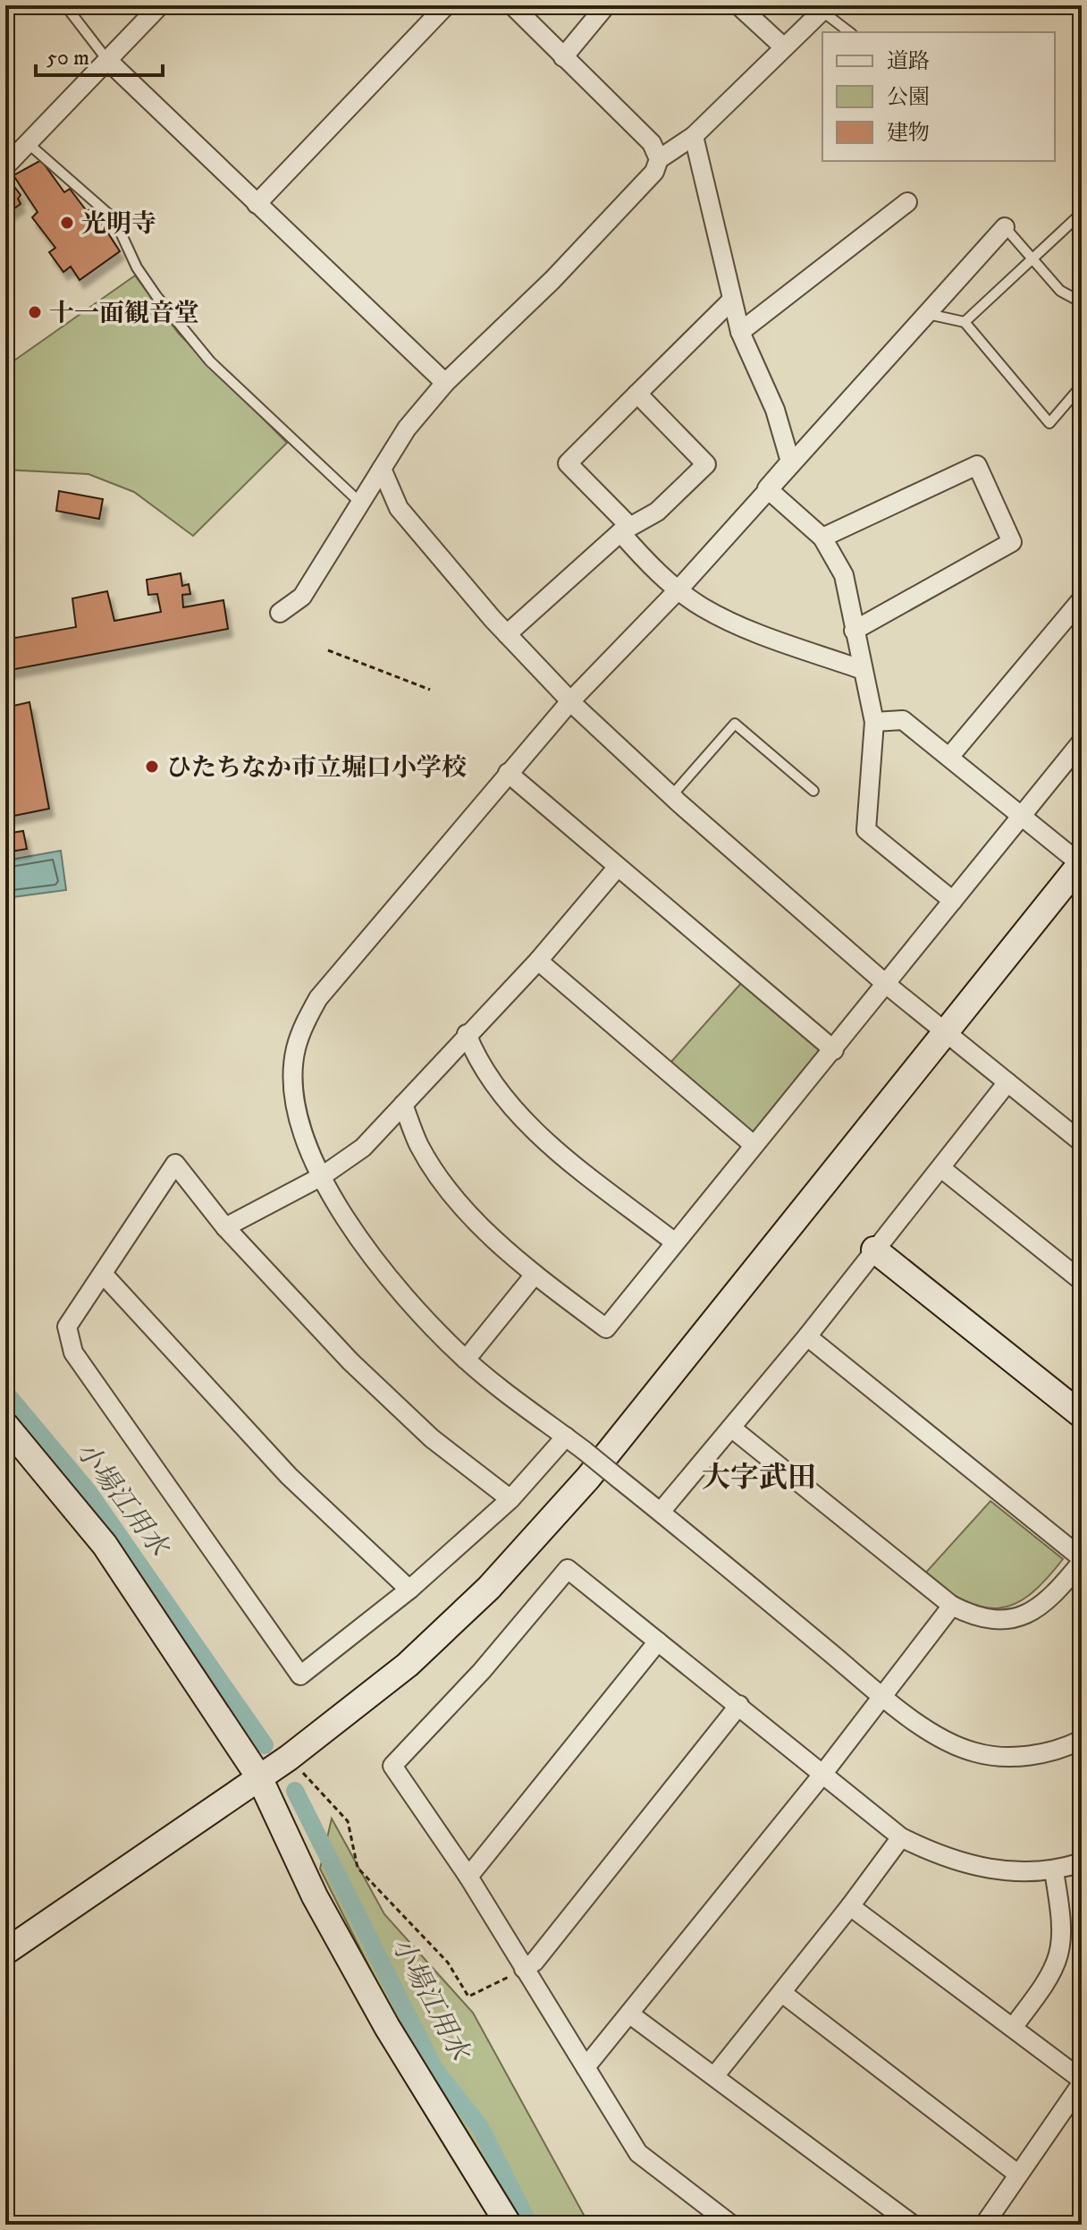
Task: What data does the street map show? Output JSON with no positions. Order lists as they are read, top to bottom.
{
  "districts": ["大字武田"],
  "water": ["小場江用水"],
  "places": ["光明寺", "十一面観音堂", "ひたちなか市立堀口小学校"],
  "legend": ["道路", "公園", "建物"],
  "scale_bar": "50 m"
}
